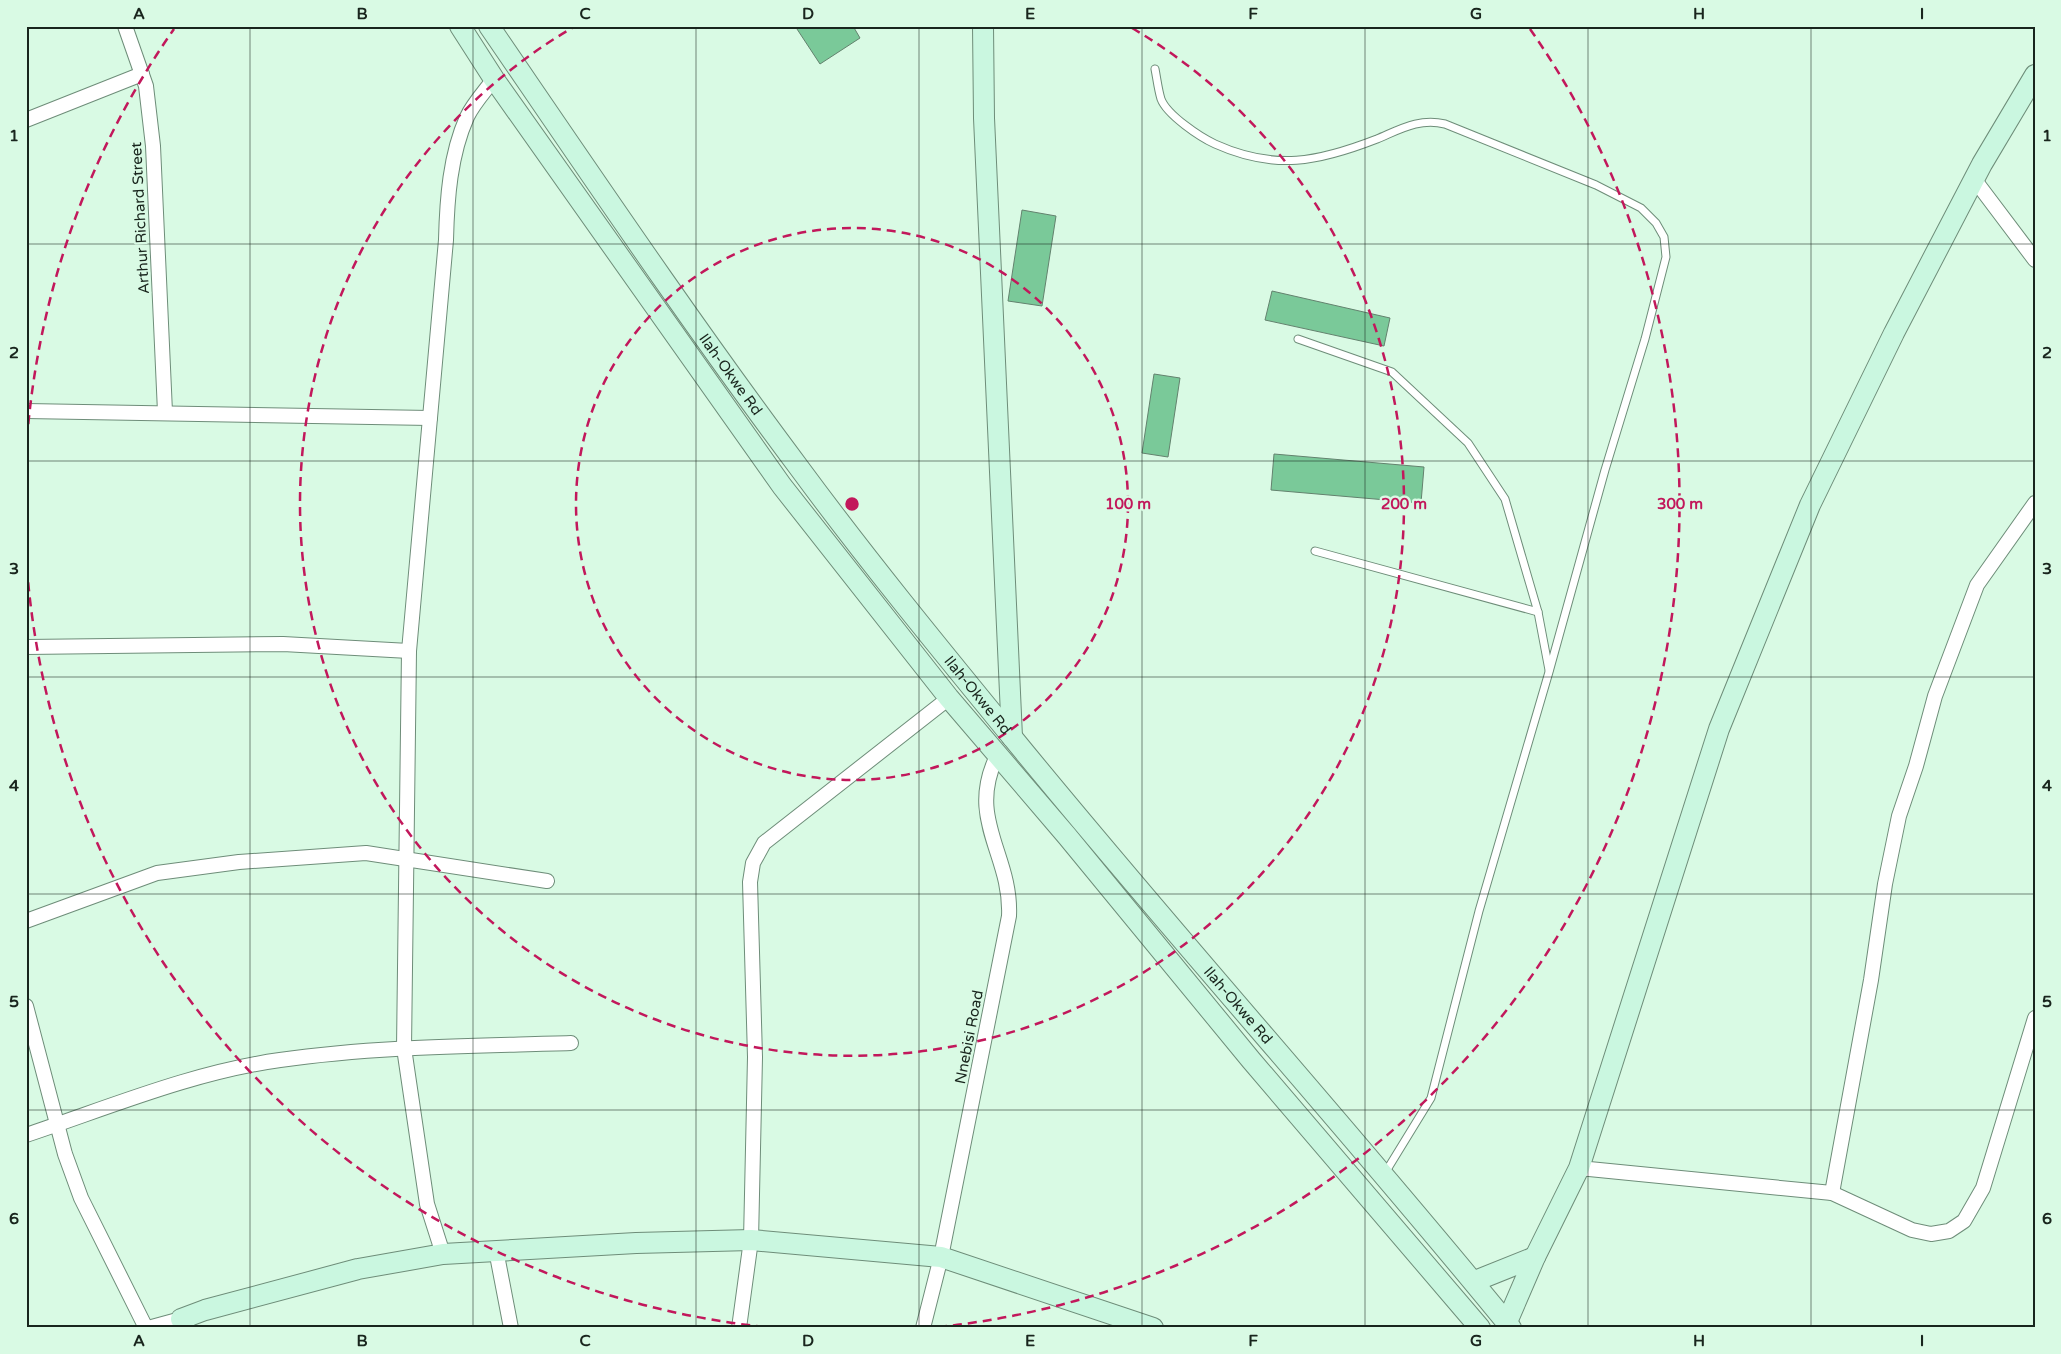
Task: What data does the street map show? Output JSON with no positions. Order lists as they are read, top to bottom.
{
  "streets": {
    "main road": ["Ilah-Okwe Rd"],
    "street": ["Arthur Richard Street", "Nnebisi Road"]
  },
  "grid": {
    "columns": [
      "A",
      "B",
      "C",
      "D",
      "E",
      "F",
      "G",
      "H",
      "I"
    ],
    "rows": [
      "1",
      "2",
      "3",
      "4",
      "5",
      "6"
    ]
  },
  "rings": ["100 m", "200 m", "300 m"]
}
